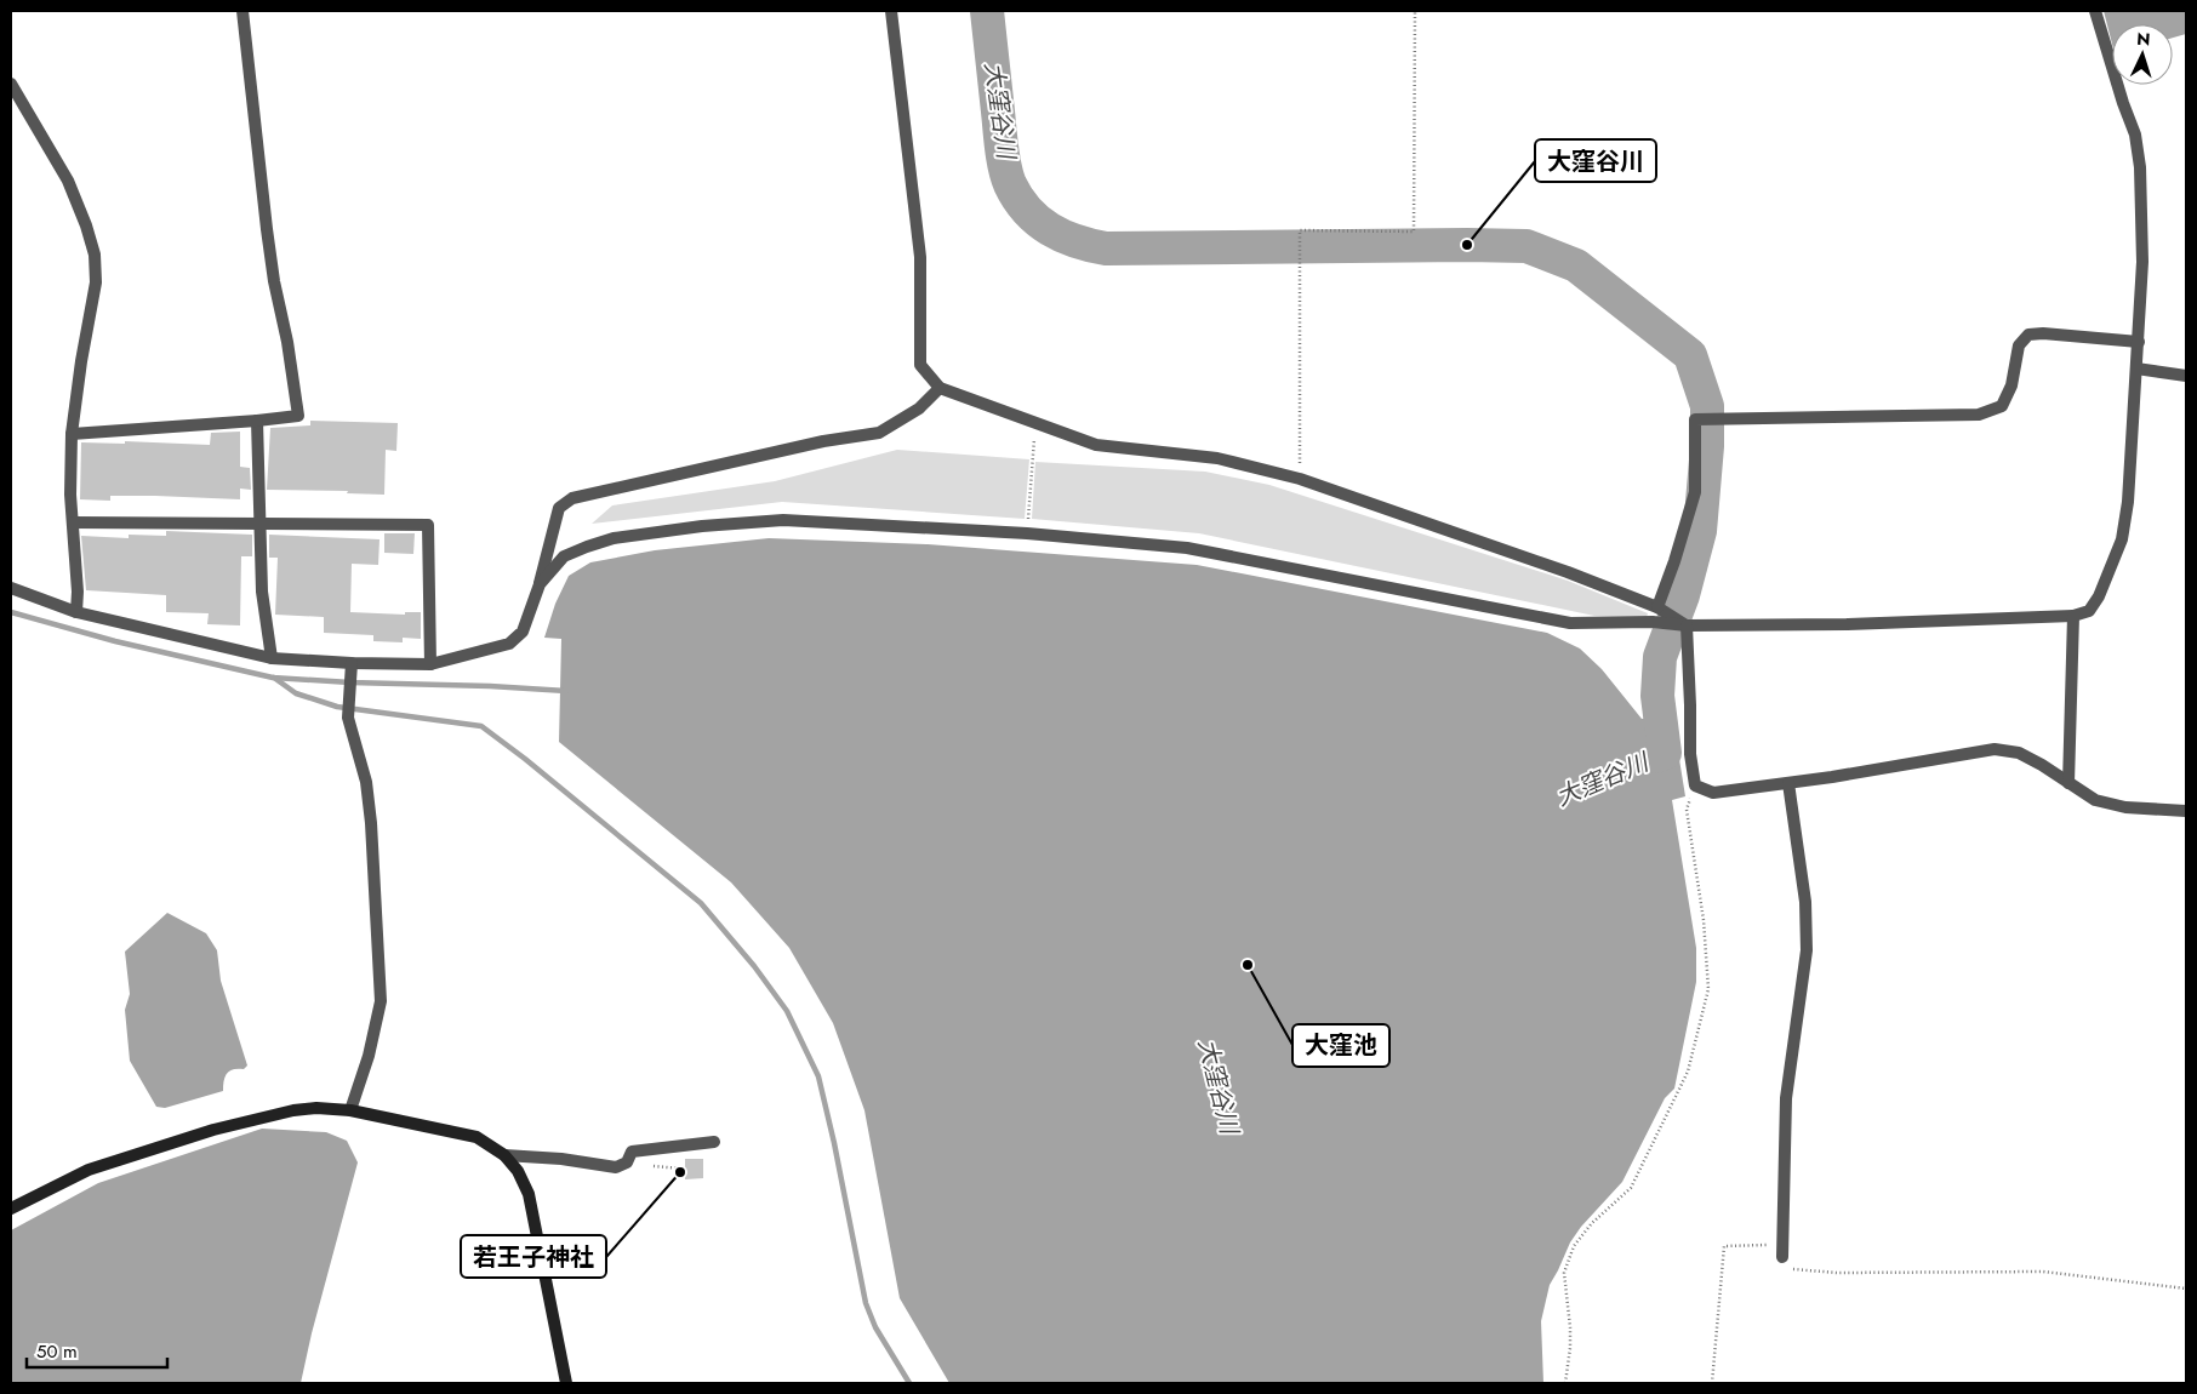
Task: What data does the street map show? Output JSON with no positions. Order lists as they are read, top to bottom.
{
  "water": ["大窪谷川"],
  "places": ["大窪谷川", "大窪池", "若王子神社"],
  "scale_bar": "50 m",
  "north": "top"
}
